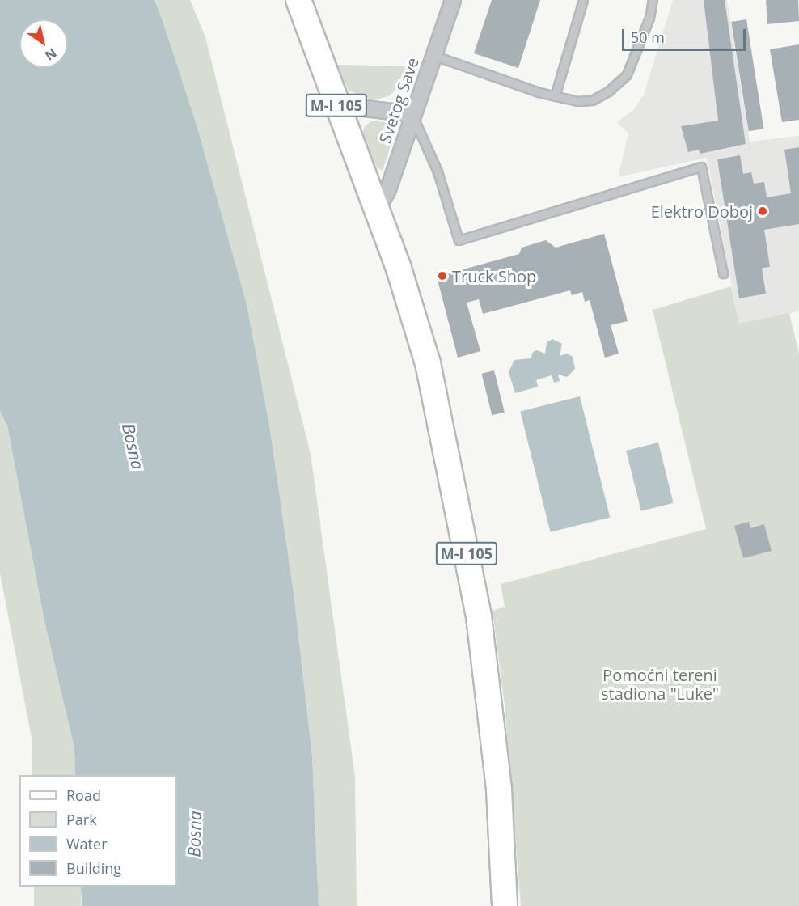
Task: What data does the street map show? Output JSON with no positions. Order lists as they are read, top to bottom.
{
  "streets": {
    "main road": ["M-I 105"],
    "street": ["Svetog Save"]
  },
  "crossings": [
    ["Svetog Save", "M-I 105"]
  ],
  "water": ["Bosna"],
  "parks": ["Pomoćni tereni stadiona \"Luke\""],
  "places": ["Elektro Doboj", "Truck Shop"],
  "legend": [
    "Road",
    "Park",
    "Water",
    "Building"
  ],
  "scale_bar": "50 m",
  "north": "bottom right"
}
